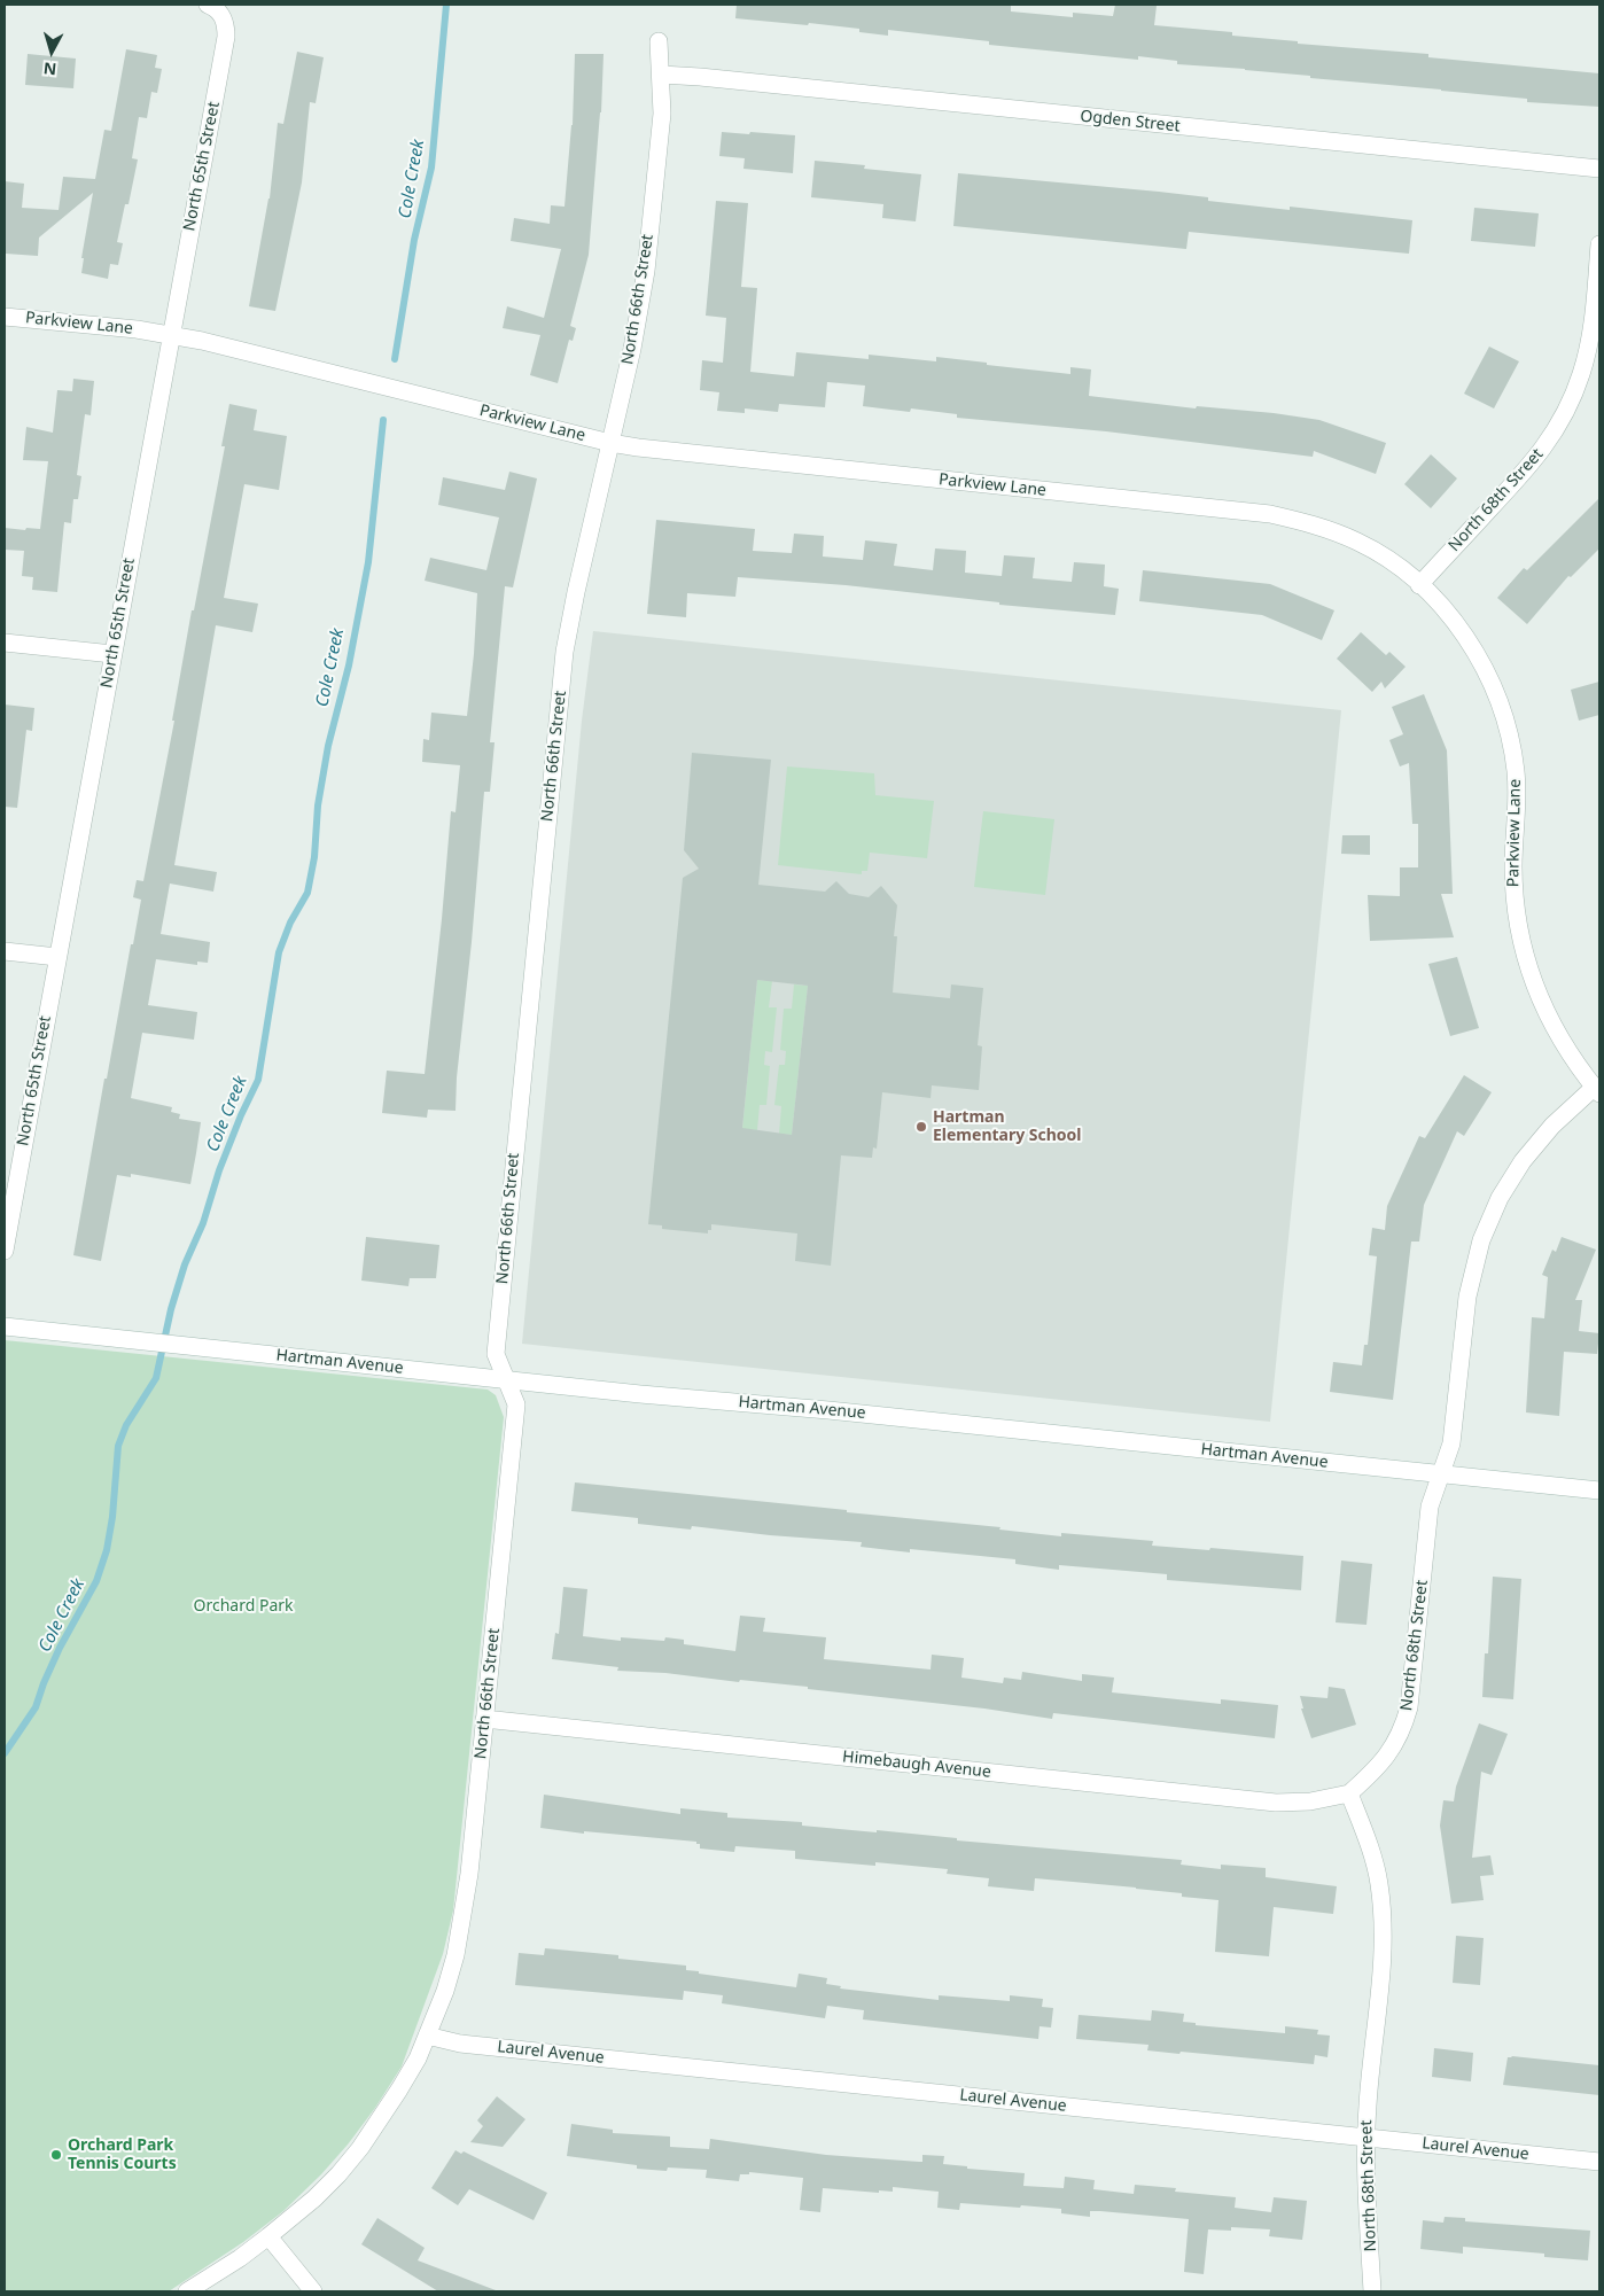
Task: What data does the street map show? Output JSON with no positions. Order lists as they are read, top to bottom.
{
  "streets": {
    "street": [
      "Ogden Street",
      "North 65th Street",
      "North 66th Street",
      "Parkview Lane",
      "North 68th Street",
      "Hartman Avenue",
      "Himebaugh Avenue",
      "Laurel Avenue"
    ]
  },
  "crossings": [
    ["Ogden Street", "North 66th Street"],
    ["North 65th Street", "Parkview Lane"],
    ["North 66th Street", "Parkview Lane"],
    ["North 66th Street", "Hartman Avenue"],
    ["North 66th Street", "Himebaugh Avenue"],
    ["North 66th Street", "Laurel Avenue"],
    ["Parkview Lane", "North 68th Street"],
    ["North 68th Street", "Hartman Avenue"],
    ["North 68th Street", "Himebaugh Avenue"],
    ["North 68th Street", "Laurel Avenue"]
  ],
  "water": ["Cole Creek"],
  "parks": ["Orchard Park"],
  "places": ["Hartman Elementary School", "Orchard Park Tennis Courts"],
  "north": "bottom"
}
